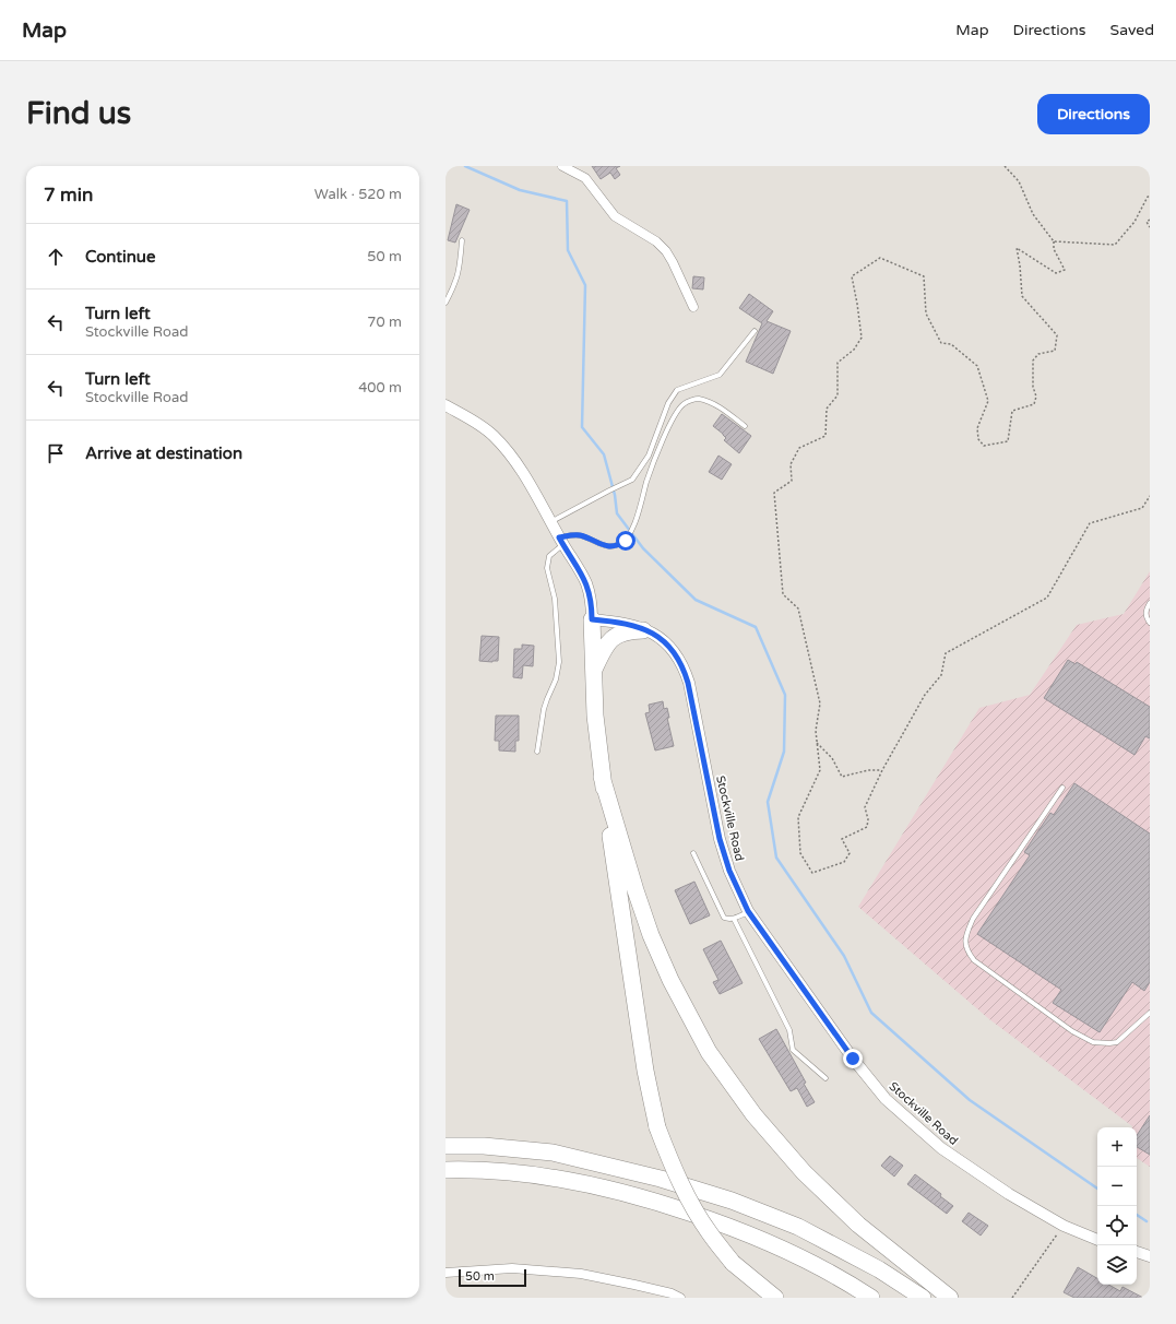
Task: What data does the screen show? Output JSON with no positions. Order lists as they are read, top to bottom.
{
  "streets": {
    "street": ["Stockville Road"]
  },
  "scale_bar": "50 m",
  "page": {
    "header": "Map",
    "nav": ["Map", "Directions", "Saved"],
    "buttons": "Directions",
    "title": "Find us",
    "heading": ["7 min", "Walk · 520 m"],
    "list": [
      ["Continue", "50 m"],
      ["Turn left", "Stockville Road", "70 m"],
      ["Turn left", "Stockville Road", "400 m"],
      "Arrive at destination"
    ],
    "map_buttons": ["+", "−"],
    "scale": "50 m"
  }
}
